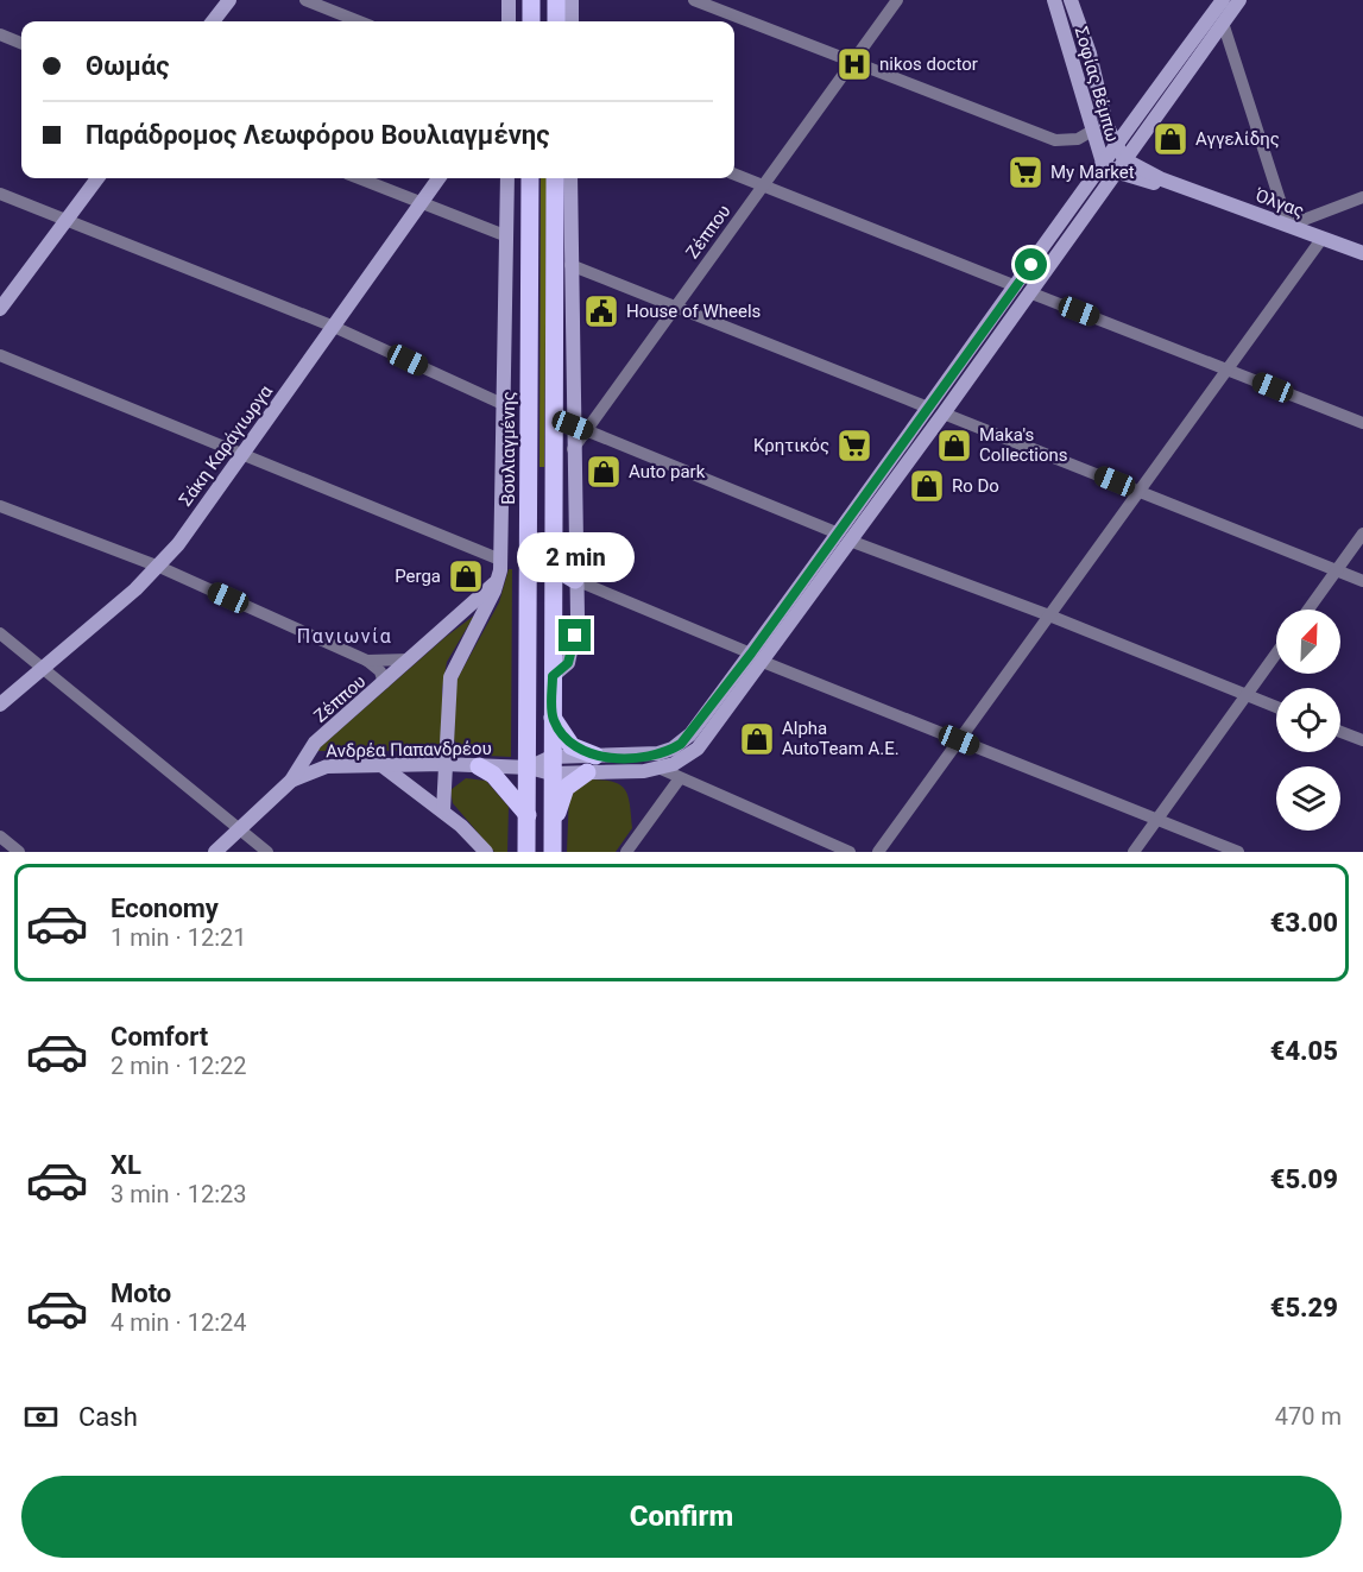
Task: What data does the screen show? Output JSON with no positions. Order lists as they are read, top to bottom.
{
  "streets": {
    "main road": [
      "Σοφίας Βέμπω",
      "Όλγας",
      "Ζέππου",
      "Σάκη Καράγιωργα",
      "Βουλιαγμένης",
      "Ανδρέα Παπανδρέου"
    ]
  },
  "crossings": [
    ["Σοφίας Βέμπω", "Όλγας"],
    ["Σοφίας Βέμπω", "Ανδρέα Παπανδρέου"],
    ["Όλγας", "Ανδρέα Παπανδρέου"],
    ["Ζέππου", "Ανδρέα Παπανδρέου"],
    ["Βουλιαγμένης", "Ανδρέα Παπανδρέου"]
  ],
  "districts": ["Πανιωνία"],
  "places": {
    "hospital": ["nikos doctor"],
    "shop": [
      "Αγγελίδης",
      "Maka's Collections",
      "Auto park",
      "Ro Do",
      "Perga",
      "Alpha AutoTeam Α.Ε."
    ],
    "supermarket": ["My Market", "Κρητικός"],
    "public building": ["House of Wheels"]
  },
  "north": "top right",
  "page": {
    "banner": ["Θωμάς", "Παράδρομος Λεωφόρου Βουλιαγμένης"],
    "bubble": "2 min",
    "list": [
      {
        "name": "Economy",
        "note": "1 min · 12:21",
        "value": "€3.00"
      },
      {
        "name": "Comfort",
        "note": "2 min · 12:22",
        "value": "€4.05"
      },
      {
        "name": "XL",
        "note": "3 min · 12:23",
        "value": "€5.09"
      },
      {
        "name": "Moto",
        "note": "4 min · 12:24",
        "value": "€5.29"
      }
    ],
    "pay": ["Cash", "470 m"],
    "buttons": "Confirm"
  }
}
